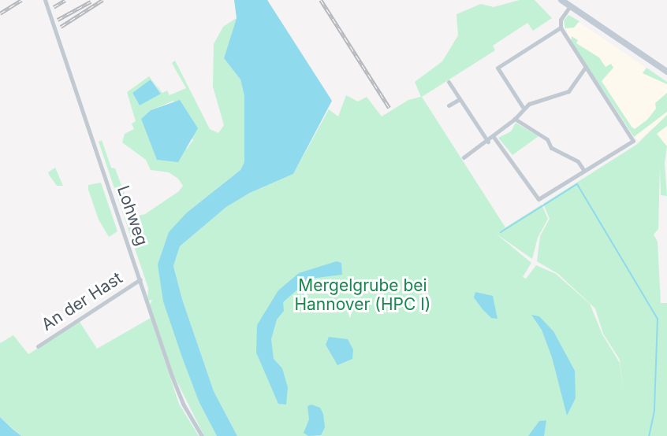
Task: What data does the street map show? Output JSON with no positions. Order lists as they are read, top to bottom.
{
  "streets": {
    "street": ["Lohweg", "An der Hast"]
  },
  "crossings": [
    ["Lohweg", "An der Hast"]
  ],
  "parks": ["Mergelgrube bei Hannover (HPC I)"]
}
